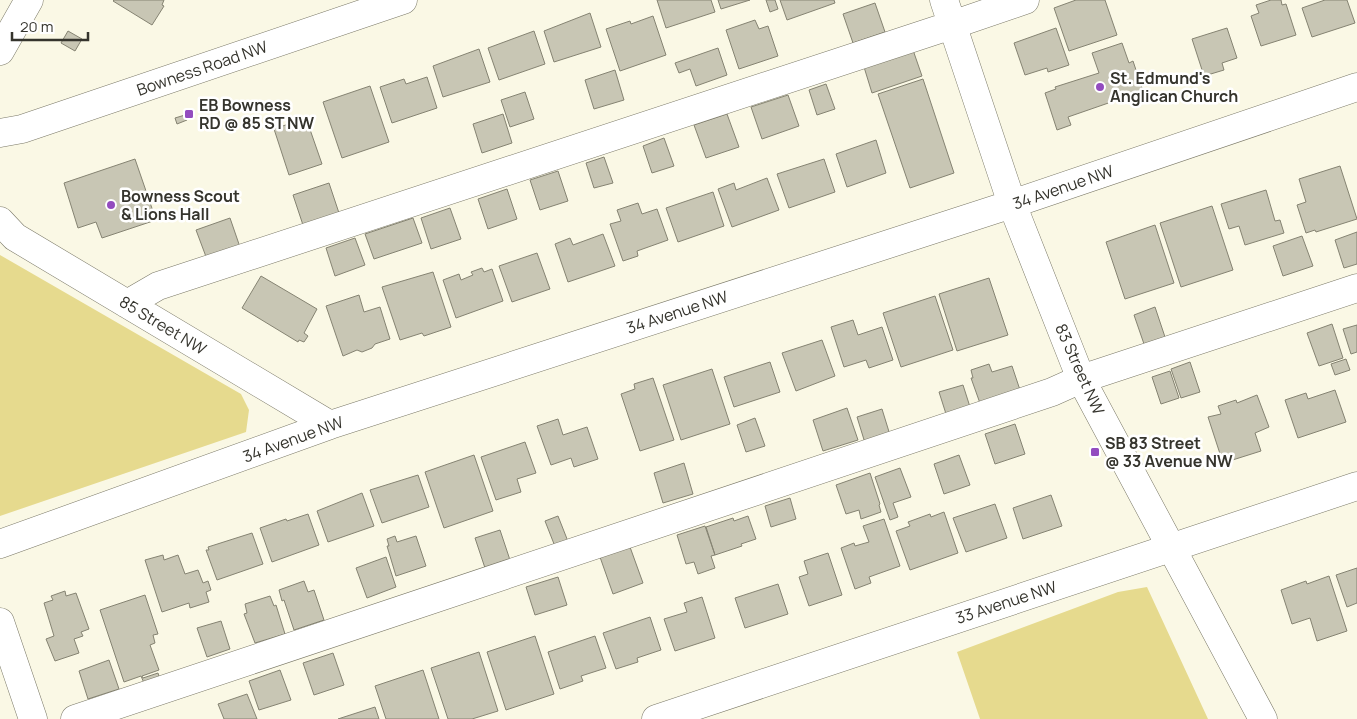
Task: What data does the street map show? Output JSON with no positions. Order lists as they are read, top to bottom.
{
  "streets": {
    "street": [
      "Bowness Road NW",
      "34 Avenue NW",
      "85 Street NW",
      "83 Street NW",
      "33 Avenue NW"
    ]
  },
  "crossings": [
    ["34 Avenue NW", "85 Street NW"],
    ["34 Avenue NW", "83 Street NW"],
    ["83 Street NW", "33 Avenue NW"]
  ],
  "places": {
    "other": ["St. Edmund's Anglican Church", "Bowness Scout & Lions Hall"],
    "transit": ["EB Bowness RD @ 85 ST NW", "SB 83 Street @ 33 Avenue NW"]
  },
  "scale_bar": "20 m"
}
